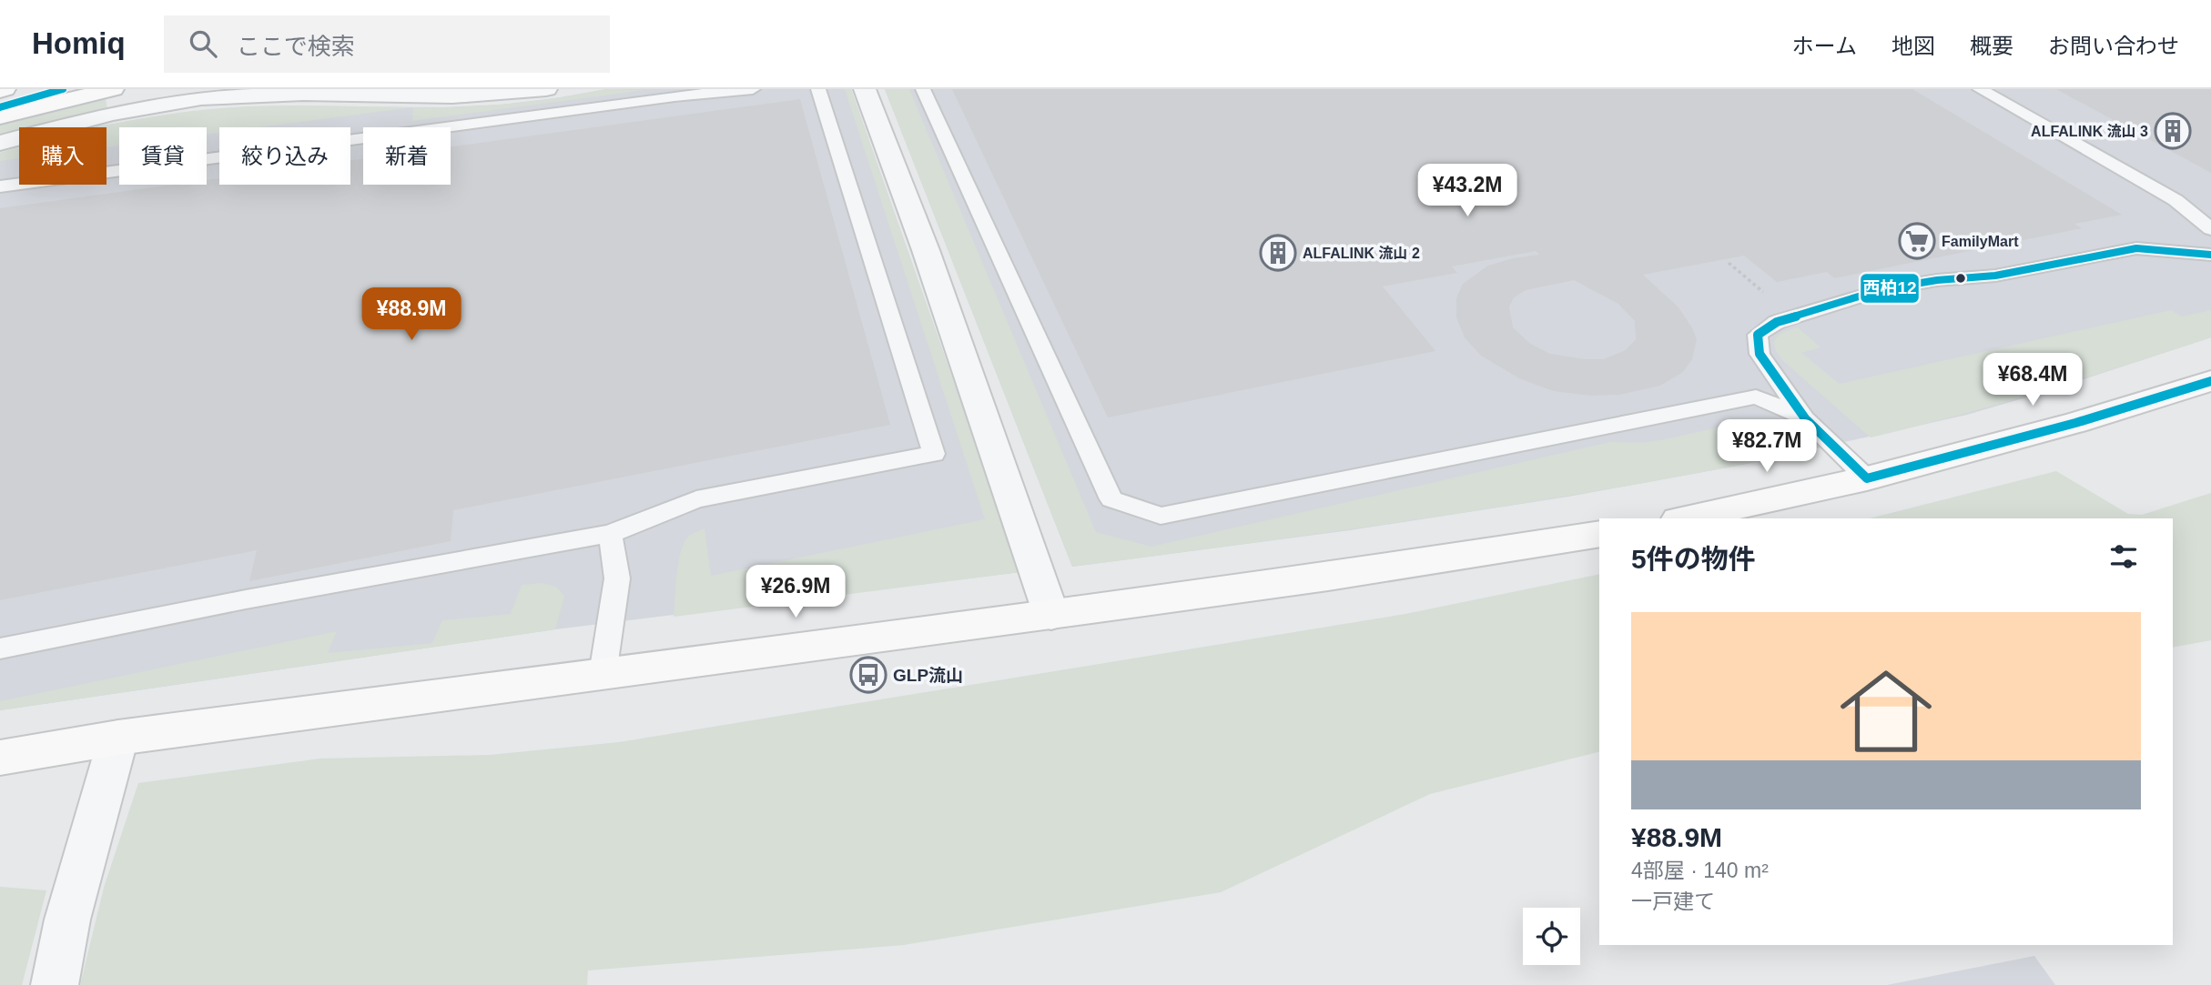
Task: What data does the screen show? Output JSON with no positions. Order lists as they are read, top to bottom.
{
  "places": {
    "building": ["ALFALINK 流山 3", "ALFALINK 流山 2"],
    "supermarket": ["FamilyMart"],
    "bus stop": ["GLP流山"]
  },
  "lines": ["transit line 西柏12"],
  "page": {
    "header": "Homiq",
    "search": "ここで検索",
    "nav": [
      "ホーム",
      "地図",
      "概要",
      "お問い合わせ"
    ],
    "chip": [
      "購入",
      "賃貸",
      "絞り込み",
      "新着"
    ],
    "price": [
      "¥43.2M",
      "¥88.9M",
      "¥68.4M",
      "¥82.7M",
      "¥26.9M"
    ],
    "heading": "5件の物件",
    "list": [
      {
        "name": "¥88.9M",
        "note": "4部屋 · 140 m² · 一戸建て"
      }
    ]
  }
}
